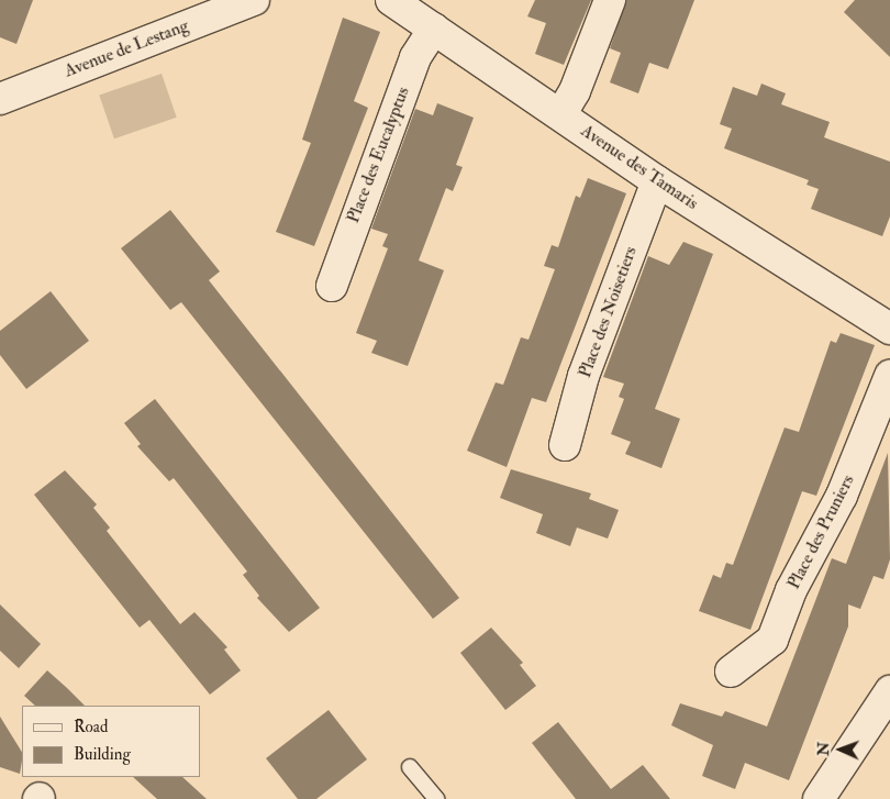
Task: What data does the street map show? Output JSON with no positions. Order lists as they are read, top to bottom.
{
  "streets": {
    "street": [
      "Avenue de Lestang",
      "Place des Eucalyptus",
      "Avenue des Tamaris",
      "Place des Noisetiers",
      "Place des Pruniers"
    ]
  },
  "crossings": [
    ["Place des Eucalyptus", "Avenue des Tamaris"],
    ["Avenue des Tamaris", "Place des Noisetiers"]
  ],
  "legend": ["Road", "Building"],
  "north": "left"
}
